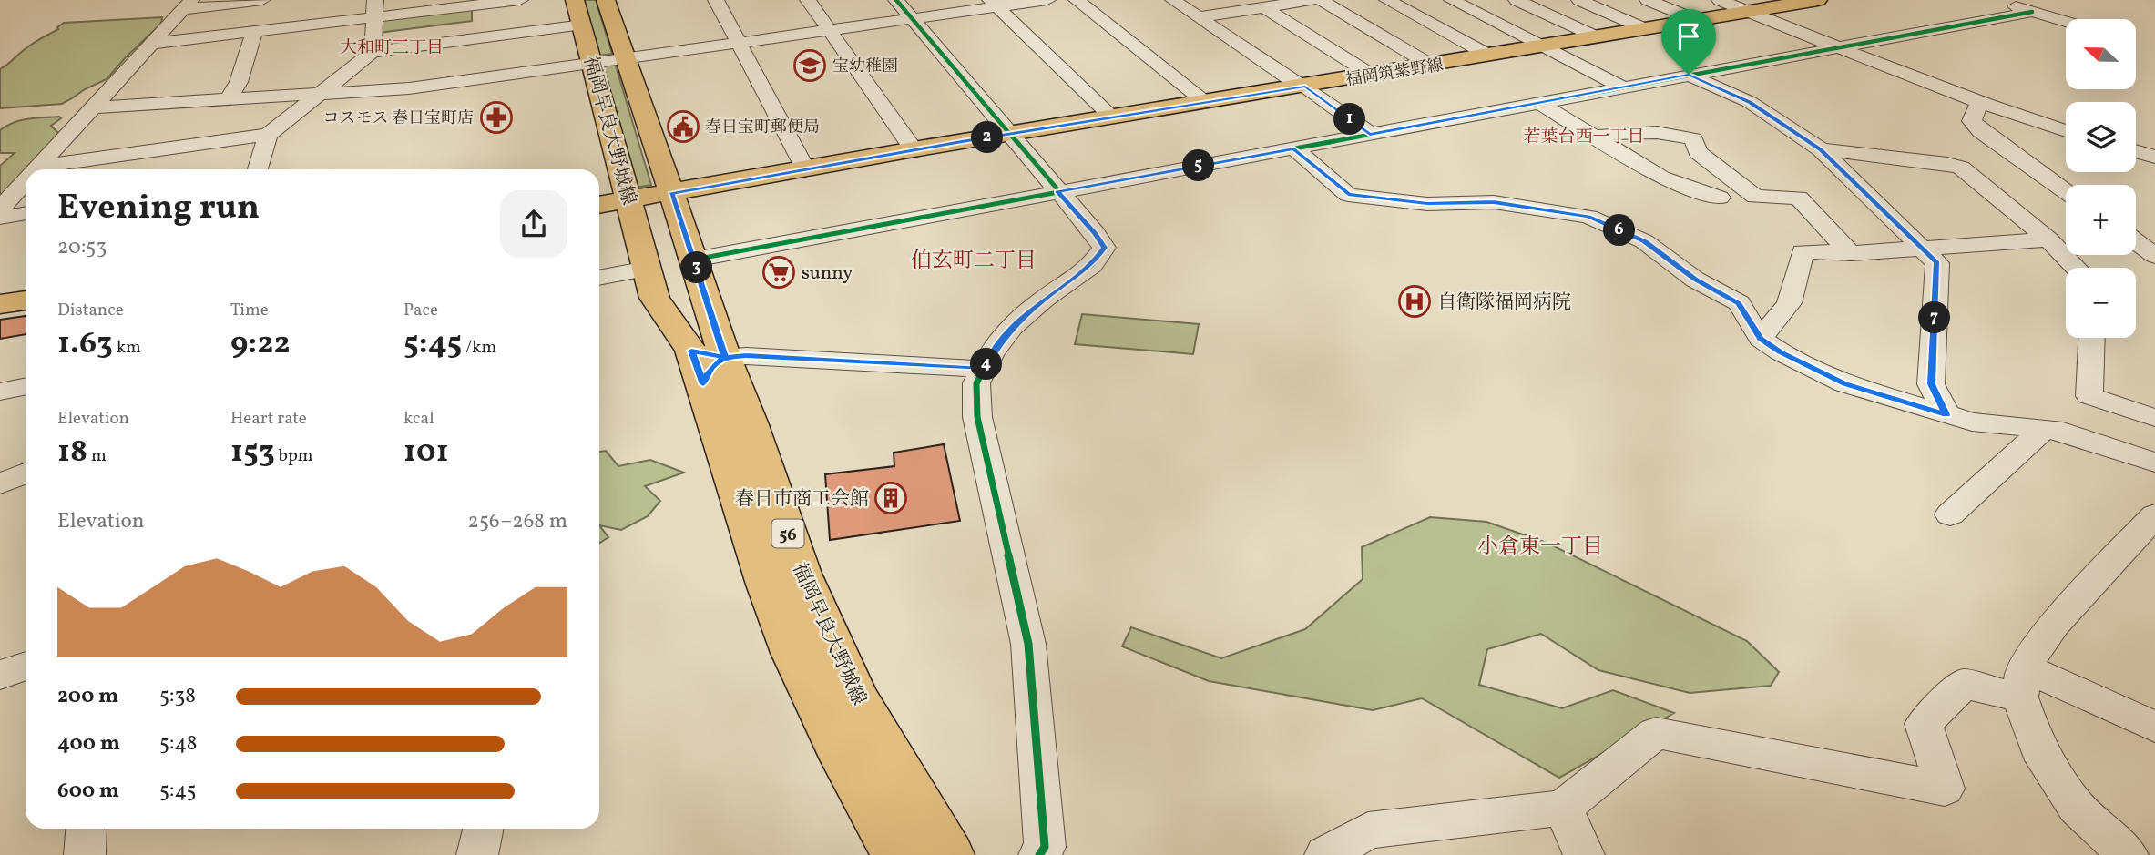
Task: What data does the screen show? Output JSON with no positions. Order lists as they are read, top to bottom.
{
  "streets": {
    "main road": ["福岡筑紫野線", "福岡早良大野城線", "56"]
  },
  "crossings": [
    ["福岡筑紫野線", "福岡早良大野城線"]
  ],
  "districts": [
    "大和町三丁目",
    "若葉台西一丁目",
    "伯玄町二丁目",
    "小倉東一丁目"
  ],
  "places": {
    "school or university": ["宝幼稚園"],
    "pharmacy": ["コスモス 春日宝町店"],
    "public building": ["春日宝町郵便局"],
    "supermarket": ["sunny"],
    "hospital": ["自衛隊福岡病院"],
    "building": ["春日市商工会館"]
  },
  "north": "left",
  "page": {
    "map_buttons": ["+", "−"],
    "pins": [
      "1",
      "2",
      "5",
      "6",
      "3",
      "7",
      "4"
    ],
    "heading": ["Evening run", "20:53"],
    "stats": [
      ["Distance", "1.63 km"],
      ["Time", "9:22"],
      ["Pace", "5:45 /km"],
      ["Elevation", "18 m"],
      ["Heart rate", "153 bpm"],
      ["kcal", "101"]
    ],
    "chart": ["Elevation", "256–268 m"],
    "list": [
      {
        "name": "200 m",
        "note": "5:38"
      },
      {
        "name": "400 m",
        "note": "5:48"
      },
      {
        "name": "600 m",
        "note": "5:45"
      }
    ]
  }
}
